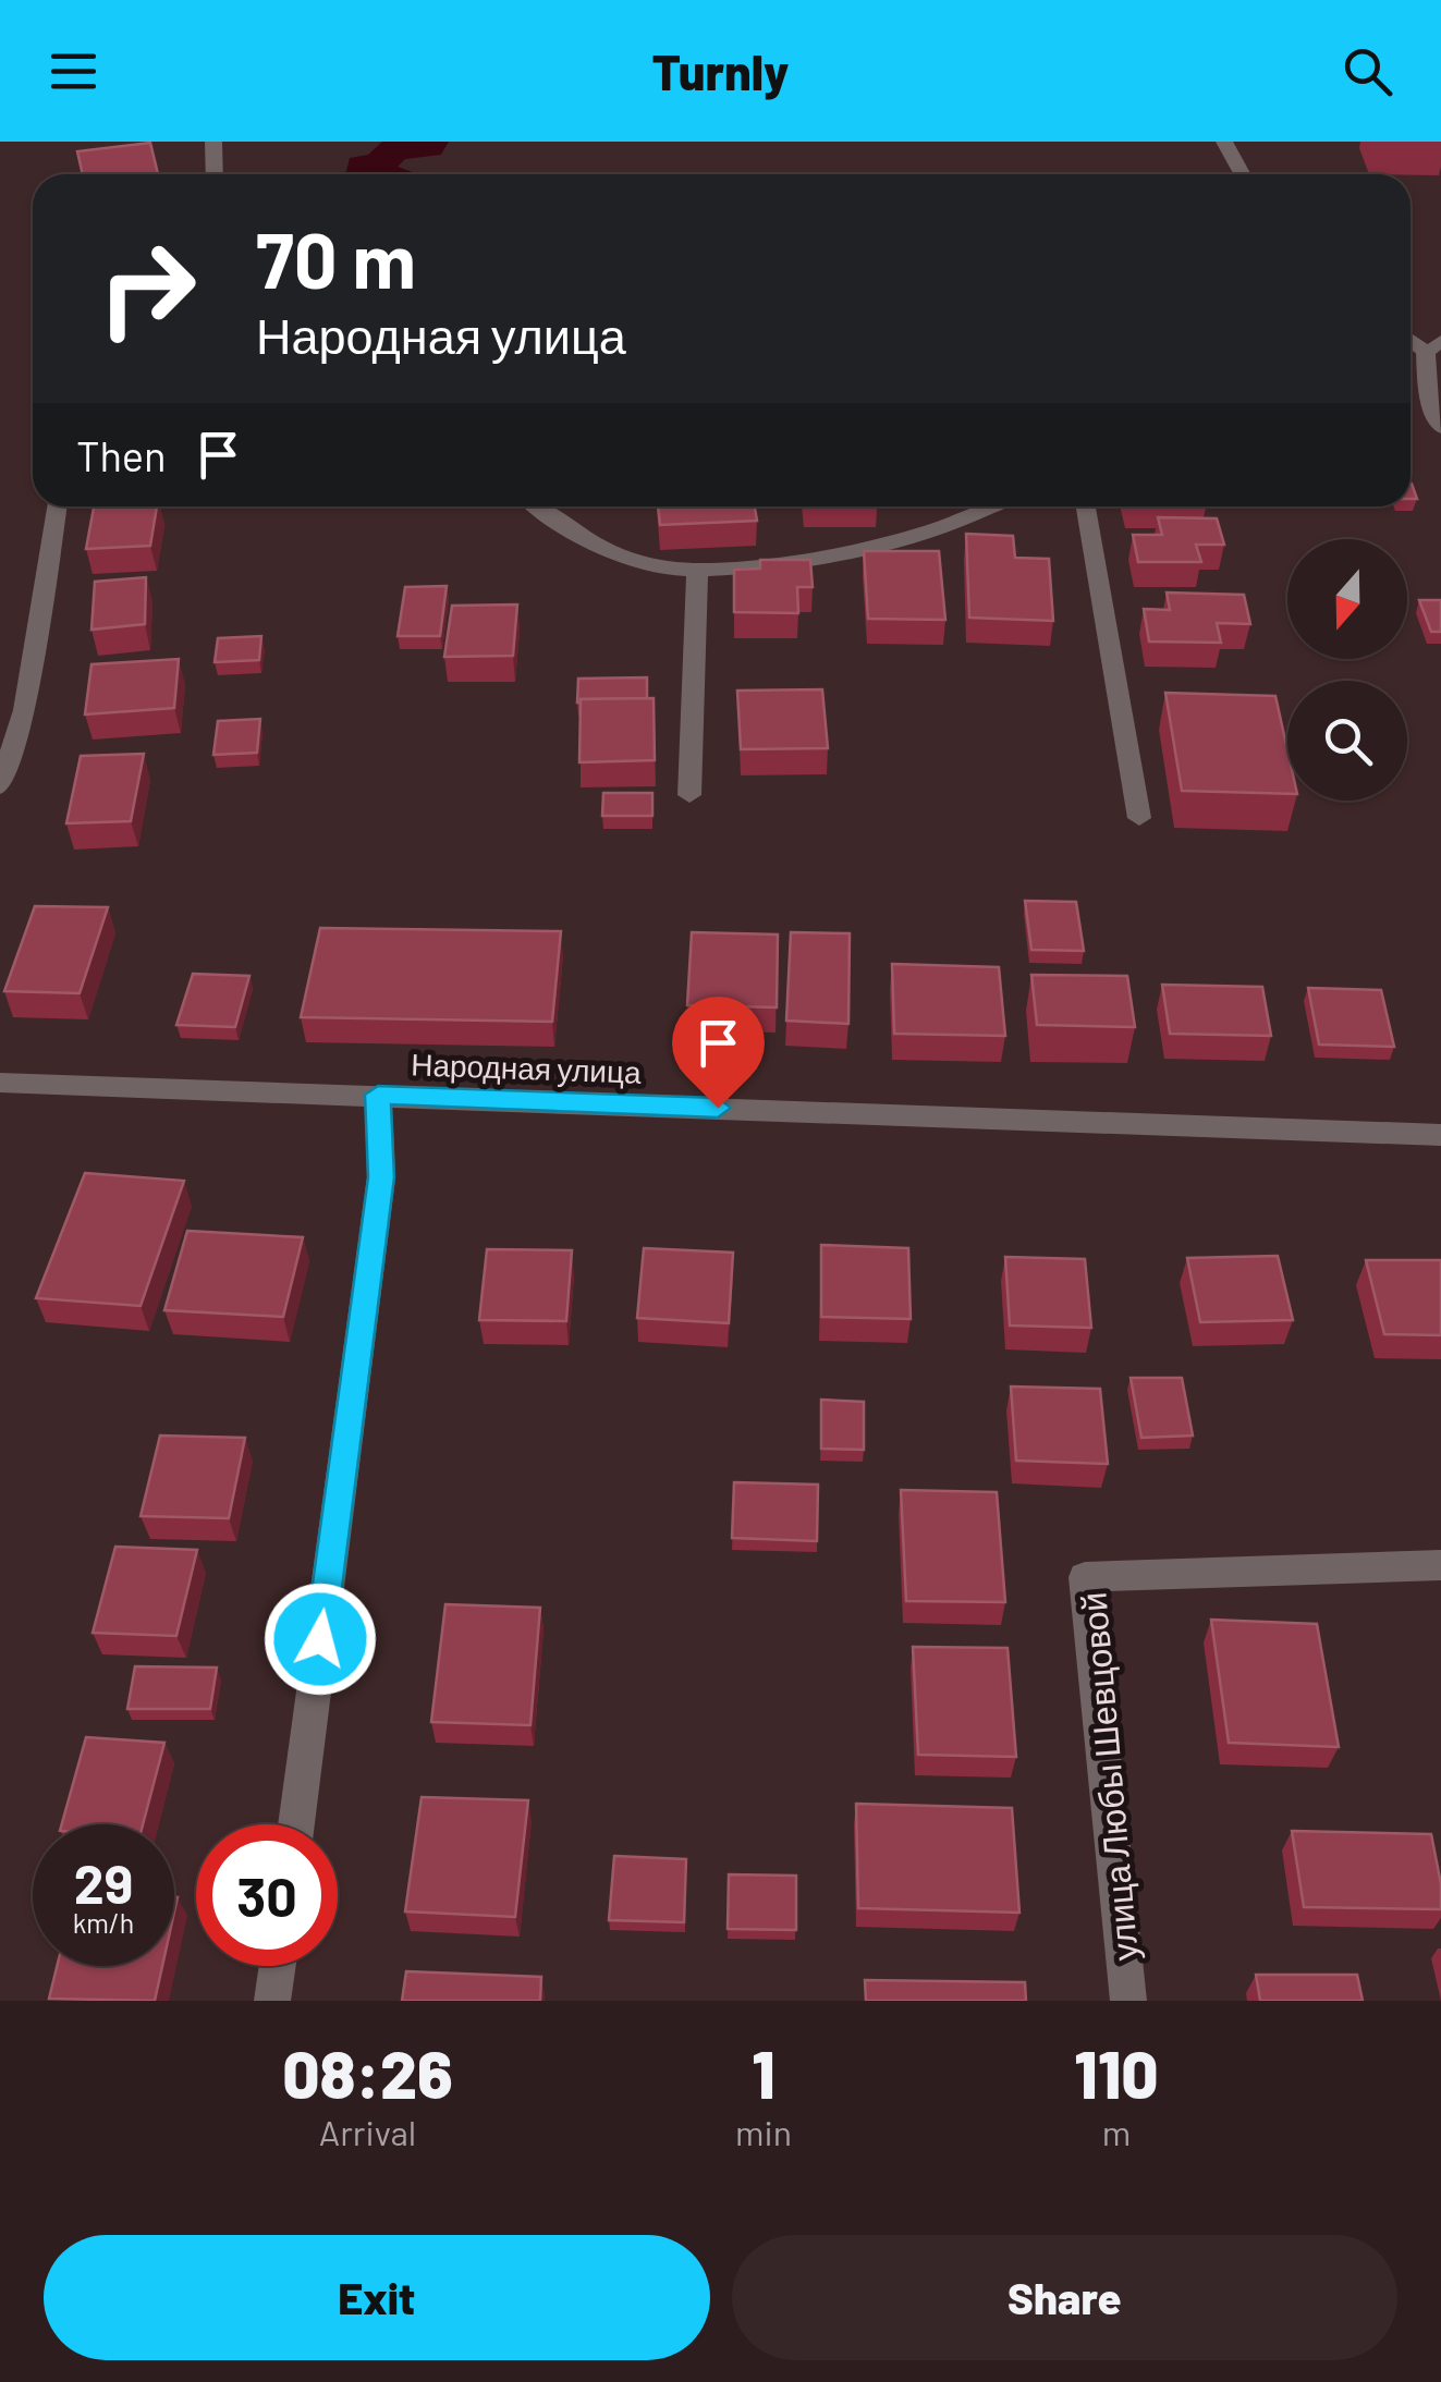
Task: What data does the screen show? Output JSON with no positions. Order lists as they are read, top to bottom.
{
  "streets": {
    "street": ["Народная улица", "улица Любы Шевцовой"]
  },
  "north": "bottom",
  "page": {
    "header": "Turnly",
    "turn": ["70 m", "Народная улица"],
    "then": "Then",
    "speed": "29 km/h",
    "limit": "30",
    "eta": [
      "08:26",
      "Arrival",
      "1",
      "min",
      "110",
      "m"
    ],
    "buttons": ["Exit", "Share"]
  }
}
